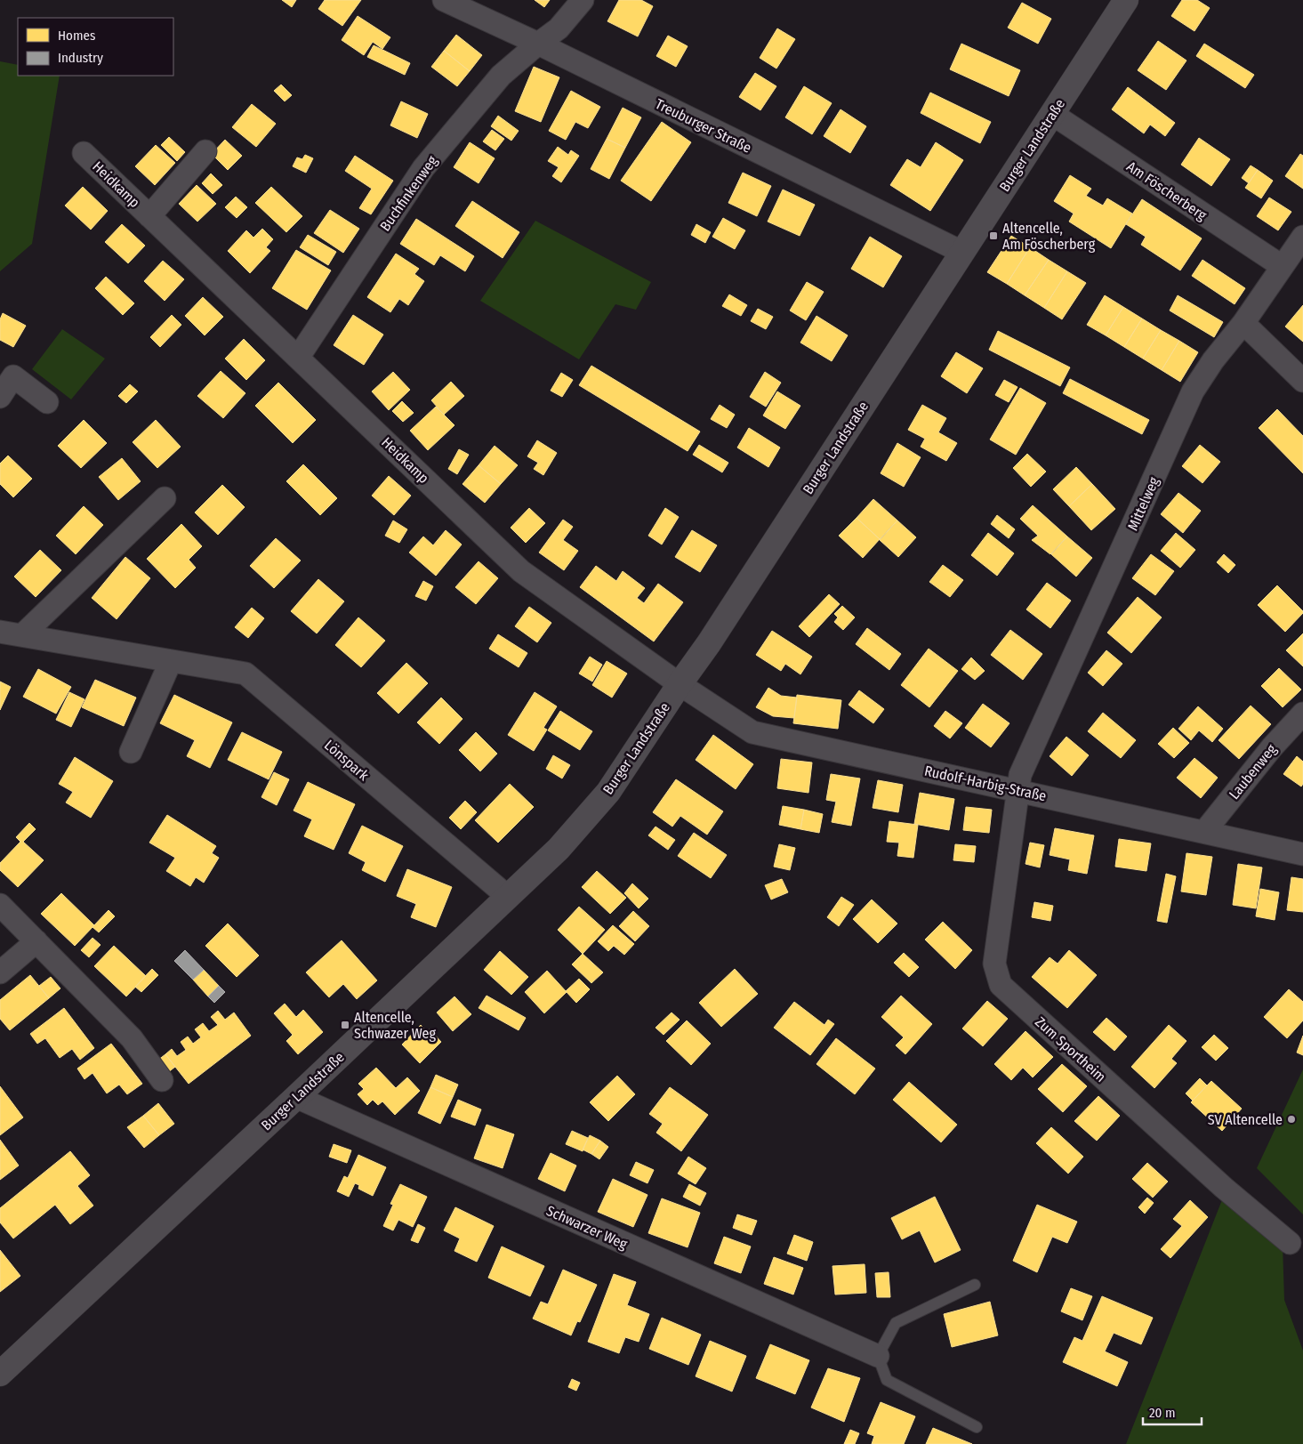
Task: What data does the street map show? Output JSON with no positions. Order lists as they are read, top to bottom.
{
  "streets": {
    "street": [
      "Treuburger Straße",
      "Burger Landstraße",
      "Heidkamp",
      "Am Föscherberg",
      "Buchfinkenweg",
      "Mittelweg",
      "Lönspark",
      "Laubenweg",
      "Rudolf-Harbig-Straße",
      "Zum Sportheim",
      "Schwarzer Weg"
    ]
  },
  "crossings": [
    ["Treuburger Straße", "Burger Landstraße"],
    ["Treuburger Straße", "Buchfinkenweg"],
    ["Burger Landstraße", "Heidkamp"],
    ["Burger Landstraße", "Am Föscherberg"],
    ["Burger Landstraße", "Lönspark"],
    ["Burger Landstraße", "Rudolf-Harbig-Straße"],
    ["Burger Landstraße", "Schwarzer Weg"],
    ["Heidkamp", "Buchfinkenweg"],
    ["Heidkamp", "Rudolf-Harbig-Straße"],
    ["Am Föscherberg", "Mittelweg"],
    ["Mittelweg", "Rudolf-Harbig-Straße"],
    ["Mittelweg", "Zum Sportheim"],
    ["Laubenweg", "Rudolf-Harbig-Straße"],
    ["Rudolf-Harbig-Straße", "Zum Sportheim"]
  ],
  "places": {
    "transit": ["Altencelle, Am Föscherberg", "Altencelle, Schwazer Weg"],
    "other": ["SV Altencelle"]
  },
  "legend": ["Homes", "Industry"],
  "scale_bar": "20 m"
}
